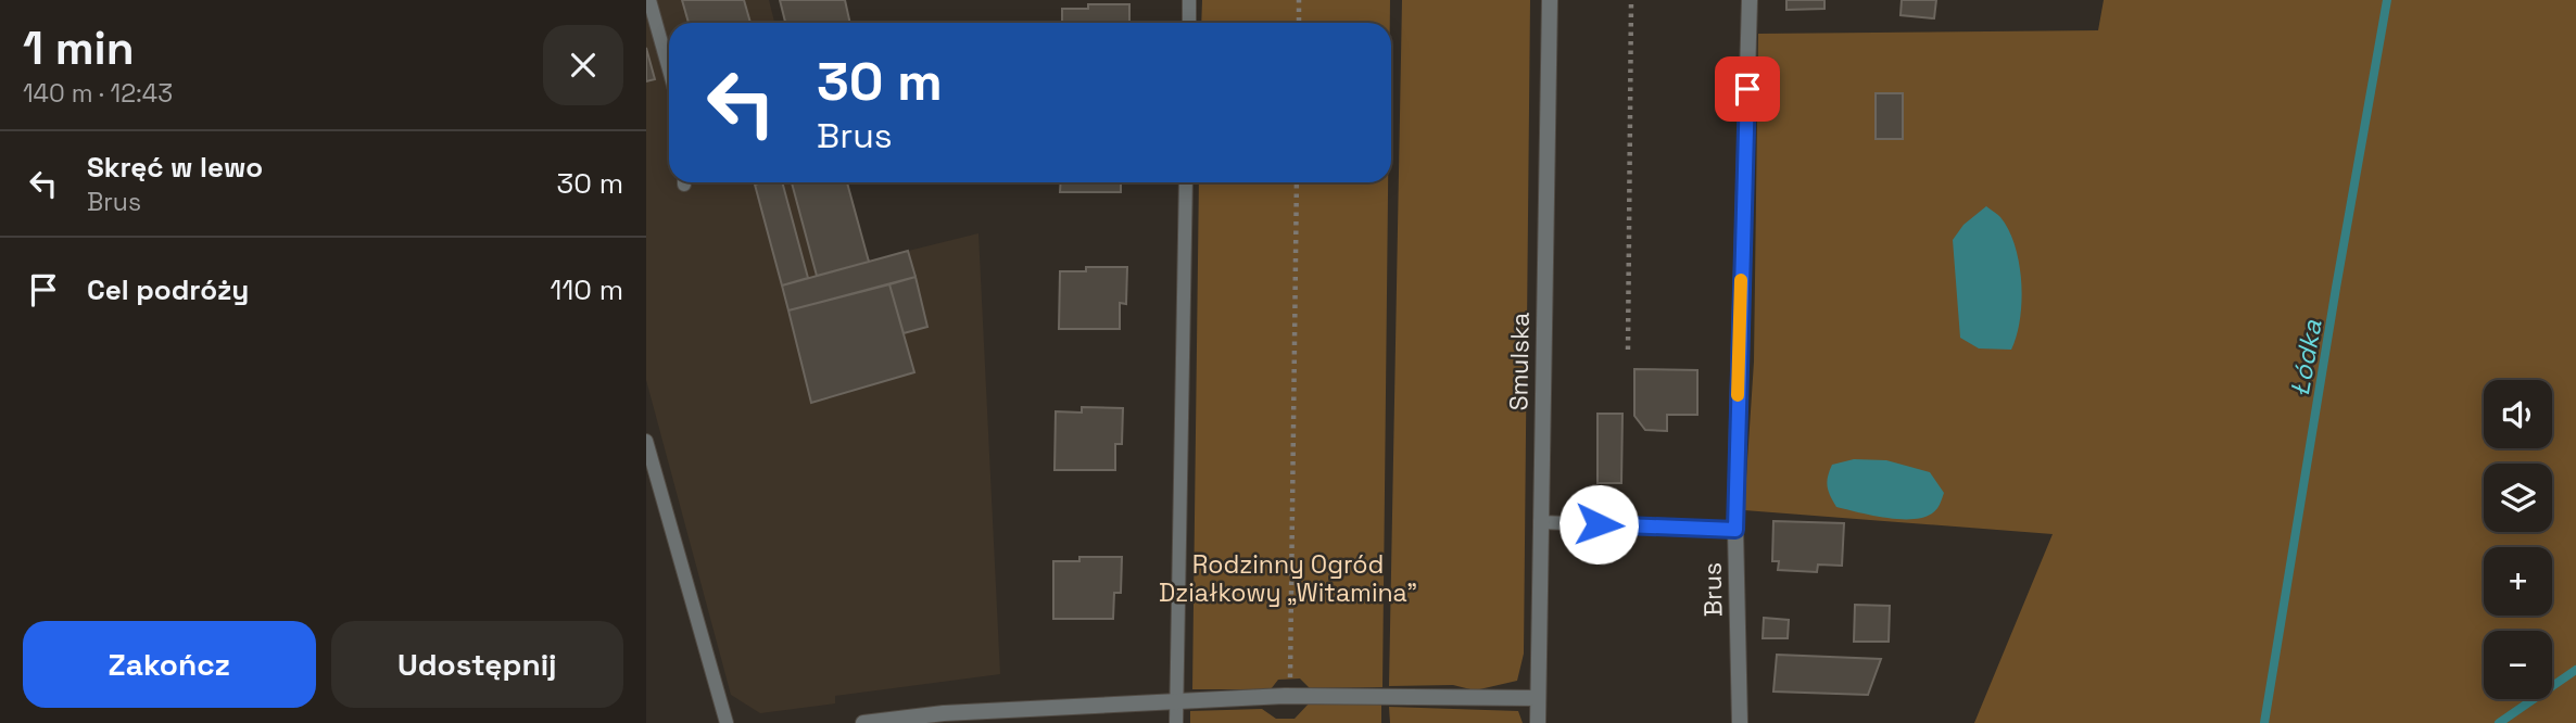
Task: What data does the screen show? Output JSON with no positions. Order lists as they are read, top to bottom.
{
  "streets": {
    "street": ["Smulska", "Brus"]
  },
  "water": ["Łódka"],
  "parks": ["Rodzinny Ogród Działkowy „Witamina”"],
  "page": {
    "heading": ["1 min", "140 m · 12:43"],
    "turn": ["30 m", "Brus"],
    "list": [
      {
        "name": "Skręć w lewo",
        "note": "Brus",
        "value": "30 m"
      },
      {
        "name": "Cel podróży",
        "value": "110 m"
      }
    ],
    "map_buttons": ["+", "−"],
    "buttons": ["Zakończ", "Udostępnij"]
  }
}
